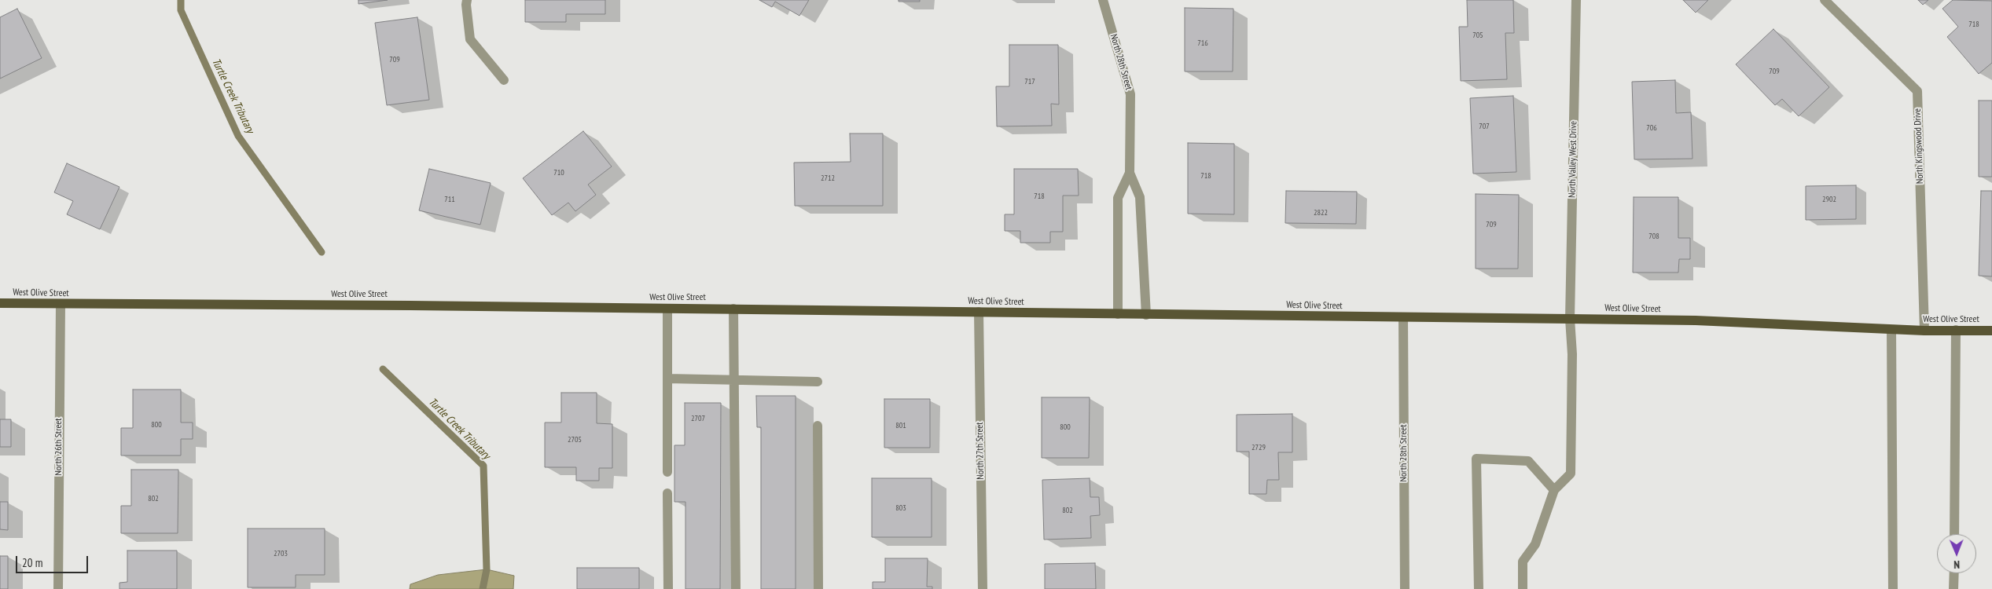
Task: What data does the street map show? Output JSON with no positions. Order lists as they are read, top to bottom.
{
  "streets": {
    "main road": ["West Olive Street"],
    "street": [
      "North 28th Street",
      "North Kingswood Drive",
      "North Valley West Drive",
      "North 26th Street",
      "North 27th Street"
    ]
  },
  "crossings": [
    ["North 28th Street", "West Olive Street"],
    ["North Kingswood Drive", "West Olive Street"],
    ["North Valley West Drive", "West Olive Street"],
    ["West Olive Street", "North 26th Street"],
    ["West Olive Street", "North 27th Street"]
  ],
  "water": ["Turtle Creek Tributary"],
  "house_numbers": [
    "718",
    "705",
    "716",
    "709",
    "709",
    "717",
    "707",
    "706",
    "710",
    "718",
    "2712",
    "718",
    "711",
    "2902",
    "2822",
    "709",
    "708",
    "2707",
    "800",
    "801",
    "800",
    "2705",
    "2729",
    "802",
    "803",
    "802",
    "2703"
  ],
  "scale_bar": "20 m",
  "north": "bottom"
}
